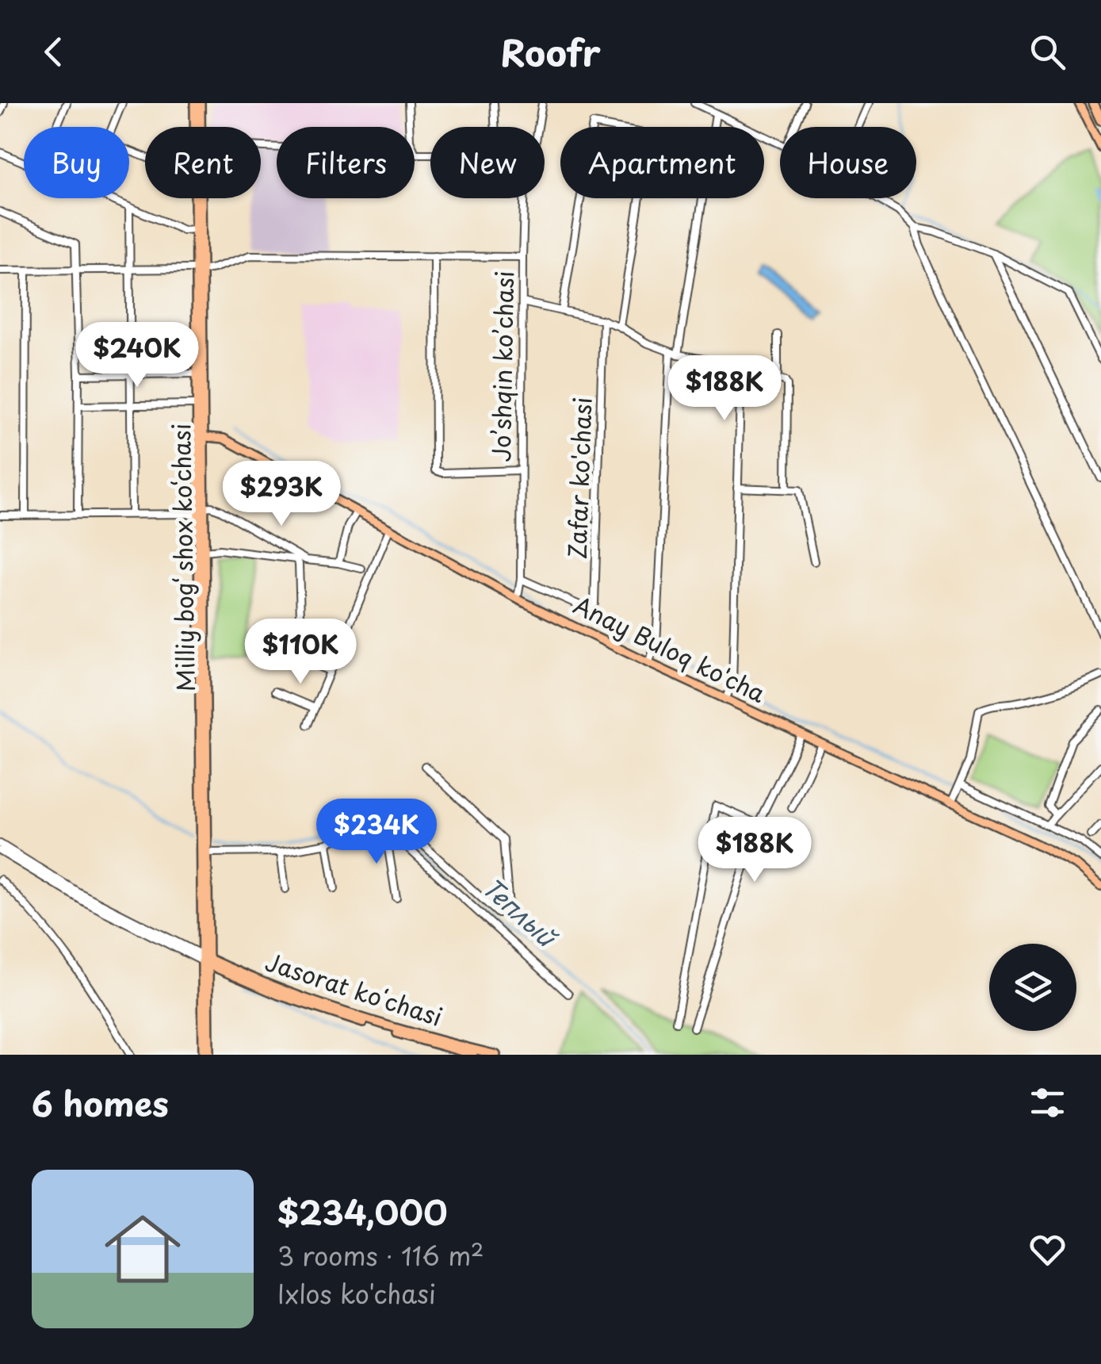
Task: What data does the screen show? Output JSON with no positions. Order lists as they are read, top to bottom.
{
  "streets": {
    "main road": ["Milliy bog‘ shox ko‘chasi", "Anay Buloq ko'cha", "Jasorat koʻchasi"],
    "street": ["Joʼshqin koʼchasi", "Zafar ko'chasi"]
  },
  "crossings": [
    ["Joʼshqin koʼchasi", "Zafar ko'chasi"],
    ["Joʼshqin koʼchasi", "Anay Buloq ko'cha"],
    ["Milliy bog‘ shox ko‘chasi", "Anay Buloq ko'cha"],
    ["Milliy bog‘ shox ko‘chasi", "Jasorat koʻchasi"]
  ],
  "water": ["Теплый"],
  "page": {
    "header": "Roofr",
    "chip": [
      "Buy",
      "Rent",
      "Filters",
      "New",
      "Apartment",
      "House"
    ],
    "price": [
      "$240K",
      "$188K",
      "$293K",
      "$110K",
      "$234K",
      "$188K"
    ],
    "heading": "6 homes",
    "list": [
      {
        "name": "$234,000",
        "note": "3 rooms · 116 m² · Ixlos ko'chasi"
      }
    ]
  }
}
